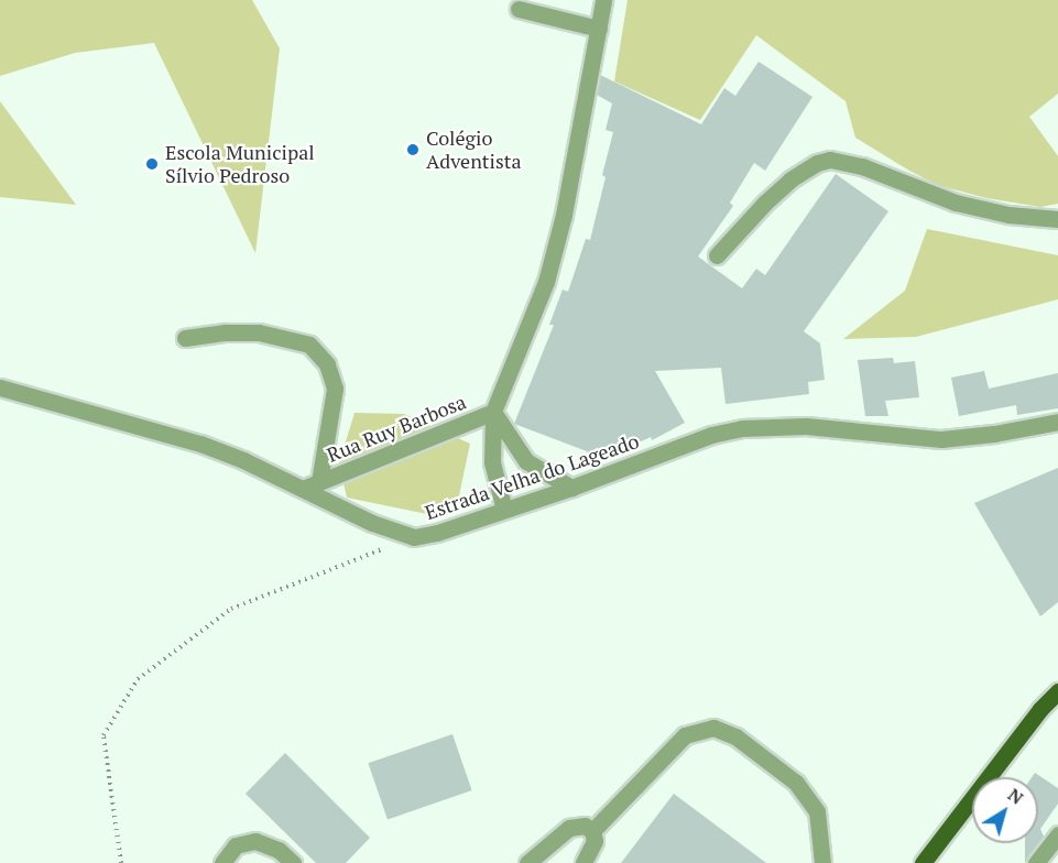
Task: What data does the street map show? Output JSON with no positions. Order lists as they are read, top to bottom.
{
  "streets": {
    "street": ["Rua Ruy Barbosa", "Estrada Velha do Lageado"]
  },
  "places": ["Colégio Adventista", "Escola Municipal Sílvio Pedroso"],
  "north": "top right"
}
